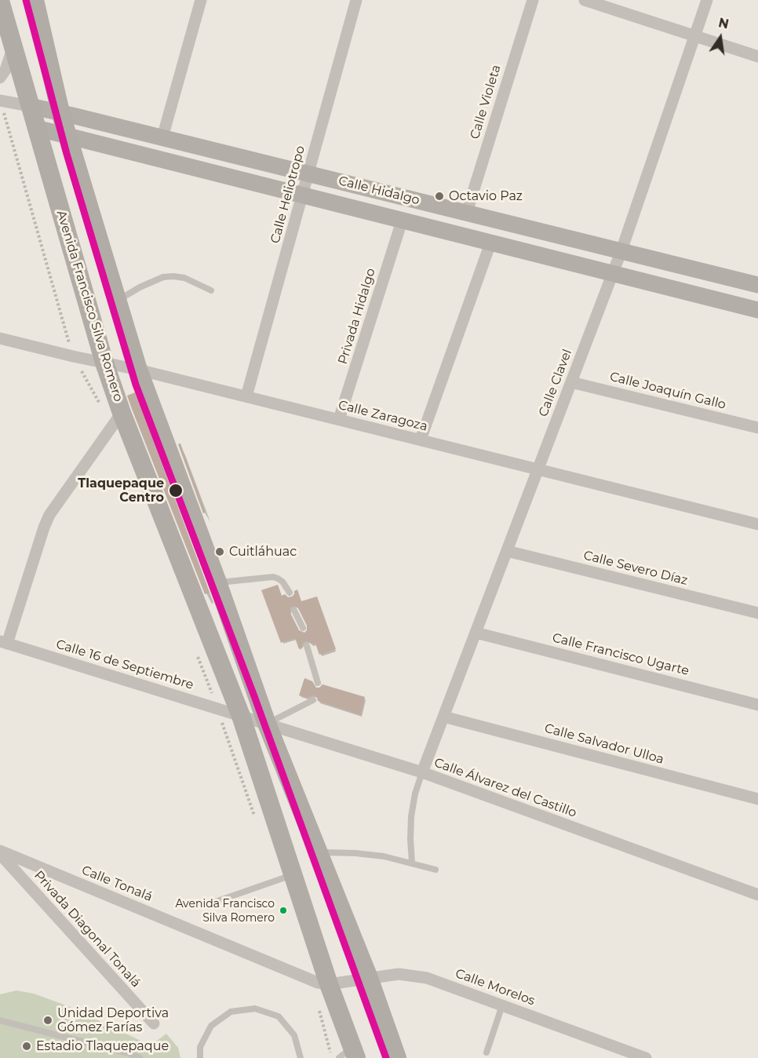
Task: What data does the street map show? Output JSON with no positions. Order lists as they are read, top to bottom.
{
  "streets": {
    "main road": ["Avenida Francisco Silva Romero"],
    "street": [
      "Calle Violeta",
      "Calle Hidalgo",
      "Calle Heliotropo",
      "Privada Hidalgo",
      "Calle Clavel",
      "Calle Joaquín Gallo",
      "Calle Zaragoza",
      "Calle Severo Díaz",
      "Calle Francisco Ugarte",
      "Calle 16 de Septiembre",
      "Calle Salvador Ulloa",
      "Calle Álvarez del Castillo",
      "Calle Tonalá",
      "Privada Diagonal Tonalá",
      "Calle Morelos"
    ]
  },
  "crossings": [
    ["Calle Violeta", "Calle Hidalgo"],
    ["Calle Hidalgo", "Calle Heliotropo"],
    ["Calle Hidalgo", "Avenida Francisco Silva Romero"],
    ["Calle Hidalgo", "Privada Hidalgo"],
    ["Calle Hidalgo", "Calle Clavel"],
    ["Calle Heliotropo", "Calle Zaragoza"],
    ["Avenida Francisco Silva Romero", "Calle Zaragoza"],
    ["Avenida Francisco Silva Romero", "Calle 16 de Septiembre"],
    ["Avenida Francisco Silva Romero", "Calle Álvarez del Castillo"],
    ["Avenida Francisco Silva Romero", "Calle Tonalá"],
    ["Avenida Francisco Silva Romero", "Calle Morelos"],
    ["Privada Hidalgo", "Calle Zaragoza"],
    ["Calle Clavel", "Calle Joaquín Gallo"],
    ["Calle Clavel", "Calle Zaragoza"],
    ["Calle Clavel", "Calle Severo Díaz"],
    ["Calle Clavel", "Calle Francisco Ugarte"],
    ["Calle Clavel", "Calle Salvador Ulloa"],
    ["Calle Clavel", "Calle Álvarez del Castillo"],
    ["Calle 16 de Septiembre", "Calle Álvarez del Castillo"],
    ["Calle Tonalá", "Privada Diagonal Tonalá"],
    ["Calle Tonalá", "Calle Morelos"]
  ],
  "places": [
    "Octavio Paz",
    "Tlaquepaque Centro",
    "Cuitláhuac",
    "Avenida Francisco Silva Romero",
    "Unidad Deportiva Gómez Farías",
    "Estadio Tlaquepaque"
  ],
  "north": "top"
}
